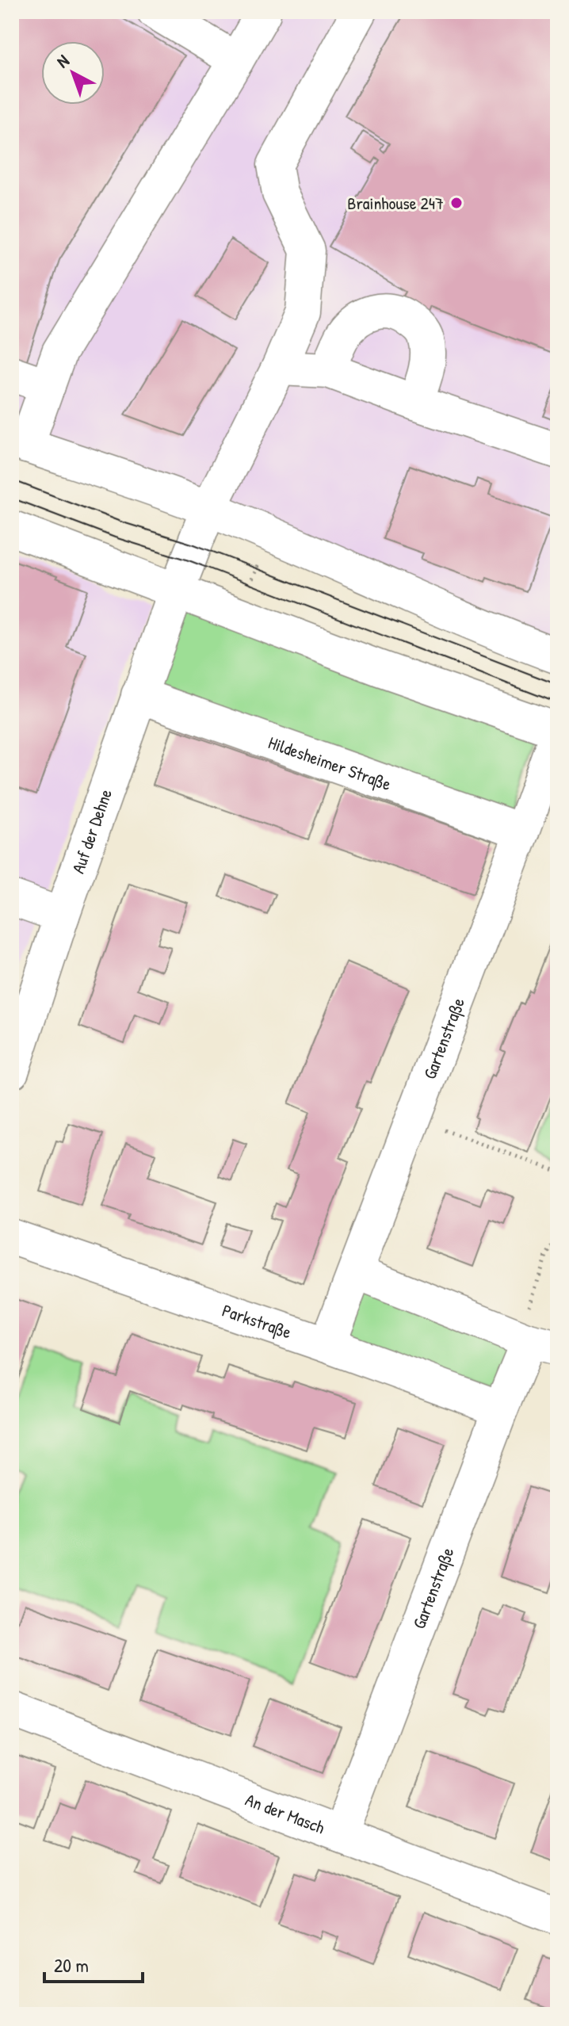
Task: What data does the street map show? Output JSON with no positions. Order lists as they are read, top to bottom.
{
  "streets": {
    "street": [
      "Hildesheimer Straße",
      "Auf der Dehne",
      "Gartenstraße",
      "Parkstraße",
      "An der Masch"
    ]
  },
  "crossings": [
    ["Hildesheimer Straße", "Auf der Dehne"],
    ["Hildesheimer Straße", "Gartenstraße"],
    ["Gartenstraße", "Parkstraße"],
    ["Gartenstraße", "An der Masch"]
  ],
  "places": ["Brainhouse 247"],
  "scale_bar": "20 m",
  "north": "top left"
}
